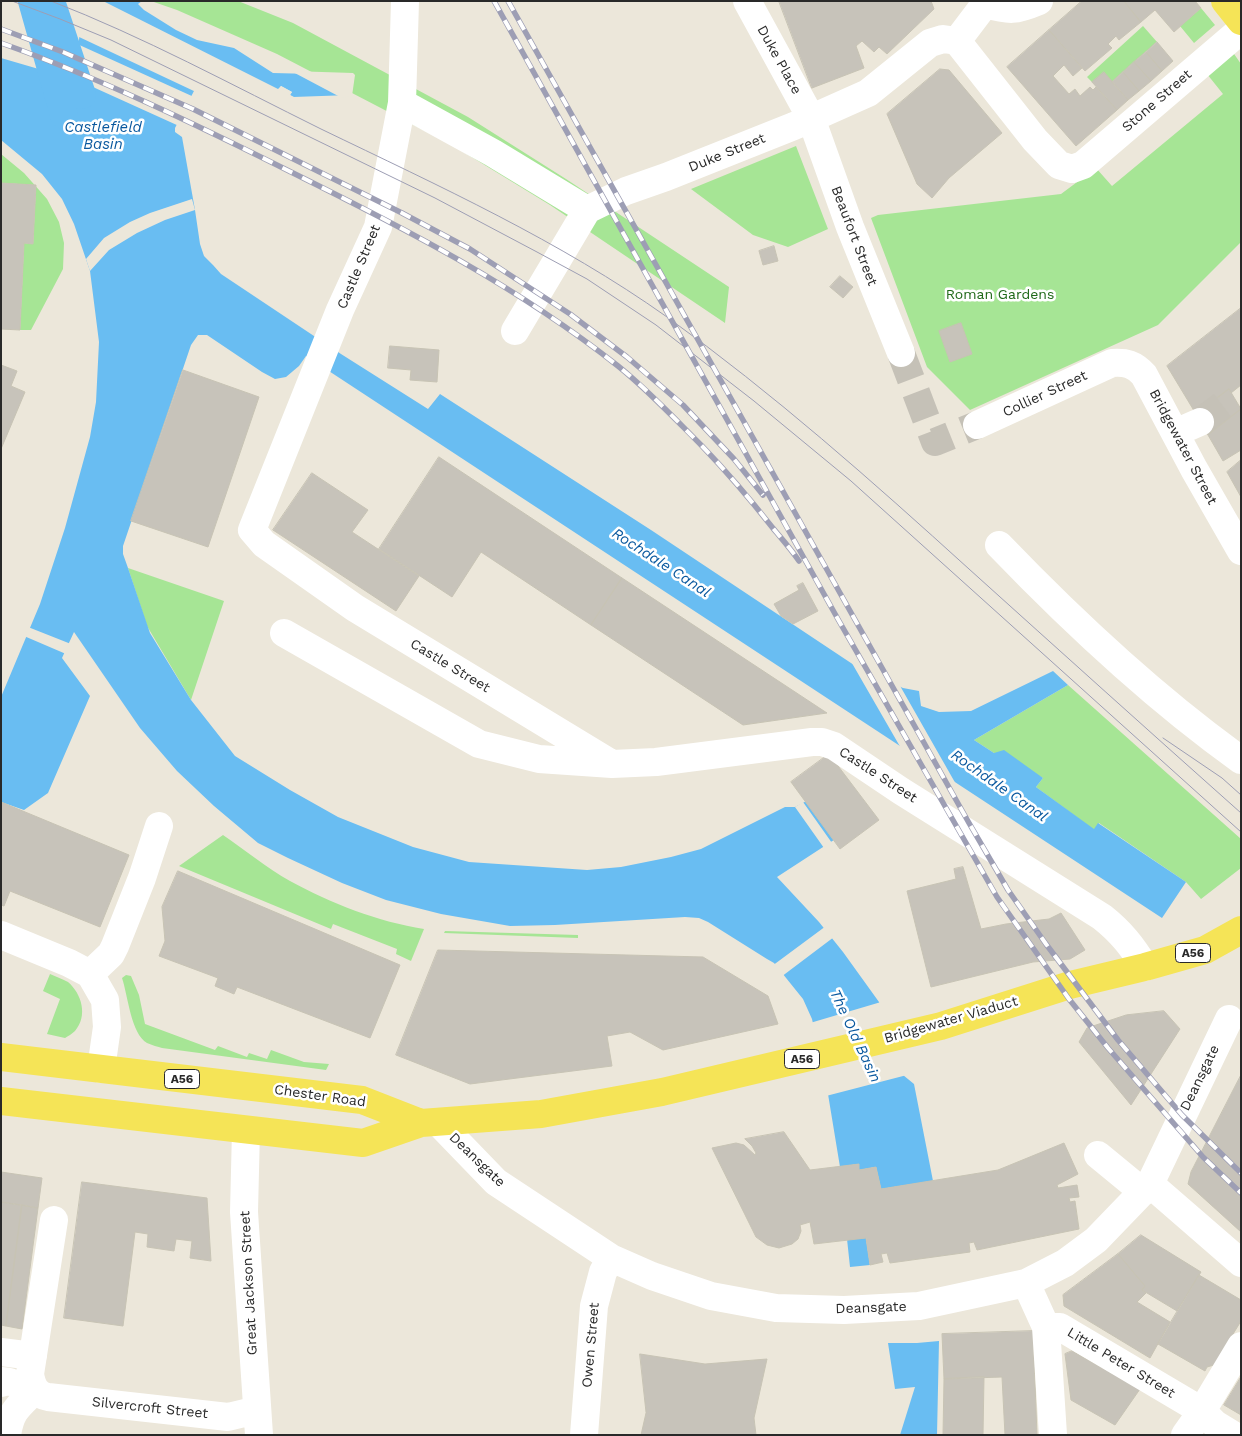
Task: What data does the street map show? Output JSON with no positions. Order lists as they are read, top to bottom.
{
  "streets": {
    "main road": ["A56", "Bridgewater Viaduct", "Chester Road"],
    "street": [
      "Duke Place",
      "Stone Street",
      "Duke Street",
      "Beaufort Street",
      "Castle Street",
      "Collier Street",
      "Bridgewater Street",
      "Deansgate",
      "Great Jackson Street",
      "Owen Street",
      "Little Peter Street",
      "Silvercroft Street"
    ]
  },
  "crossings": [
    ["Duke Place", "Duke Street"],
    ["Duke Place", "Beaufort Street"],
    ["Stone Street", "Duke Street"],
    ["Duke Street", "Beaufort Street"],
    ["Castle Street", "Bridgewater Viaduct"],
    ["Collier Street", "Bridgewater Street"],
    ["A56", "Bridgewater Viaduct"],
    ["A56", "Deansgate"],
    ["A56", "Chester Road"],
    ["A56", "Great Jackson Street"],
    ["Bridgewater Viaduct", "Deansgate"],
    ["Bridgewater Viaduct", "Chester Road"],
    ["Deansgate", "Chester Road"],
    ["Deansgate", "Owen Street"],
    ["Great Jackson Street", "Silvercroft Street"]
  ],
  "water": ["Castlefield Basin", "Rochdale Canal", "The Old Basin"],
  "parks": ["Roman Gardens"]
}
